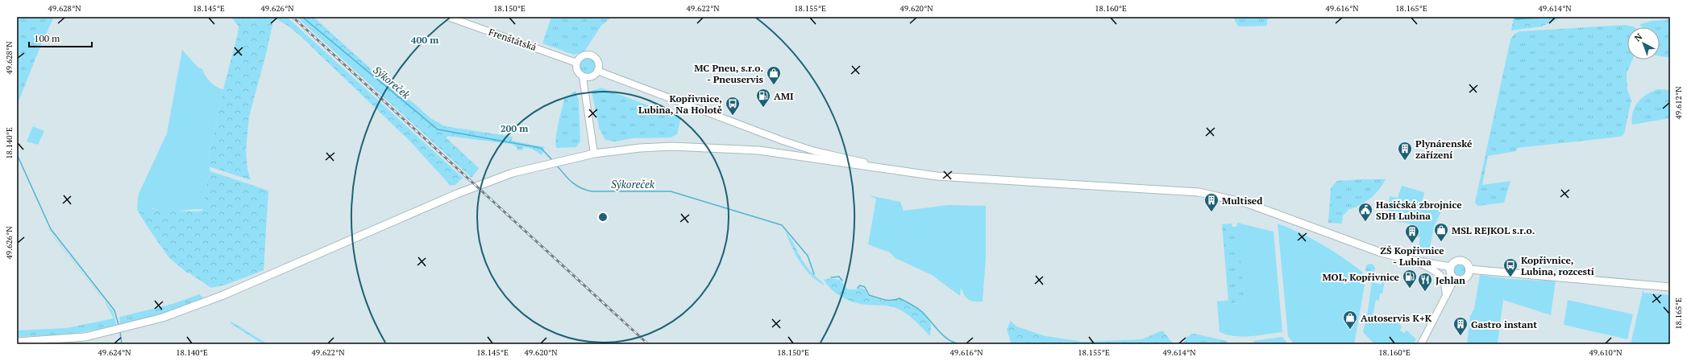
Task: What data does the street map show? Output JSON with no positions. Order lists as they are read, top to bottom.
{
  "streets": {
    "main road": ["Frenštátská"]
  },
  "water": ["Sýkoreček"],
  "places": {
    "shop": ["MC Pneu, s.r.o. - Pneuservis", "MSL REJKOL s.r.o.", "Autoservis K+K"],
    "fuel station": ["AMI", "MOL, Kopřivnice"],
    "bus stop": ["Kopřivnice, Lubina, Na Holotě", "Kopřivnice, Lubina, rozcestí"],
    "building": [
      "Plynárenské zařízení",
      "Multised",
      "ZŠ Kopřivnice - Lubina",
      "Gastro instant"
    ],
    "public building": ["Hasičská zbrojnice SDH Lubina"],
    "restaurant": ["Jehlan"]
  },
  "scale_bar": "100 m",
  "north": "top left",
  "coordinates": [
    "49.628°N",
    "18.145°E",
    "49.626°N",
    "18.150°E",
    "49.622°N",
    "18.155°E",
    "49.620°N",
    "18.160°E",
    "49.616°N",
    "18.165°E",
    "49.614°N",
    "49.612°N",
    "18.140°E",
    "49.624°N",
    "49.610°N"
  ],
  "rings": ["400 m", "200 m"]
}
